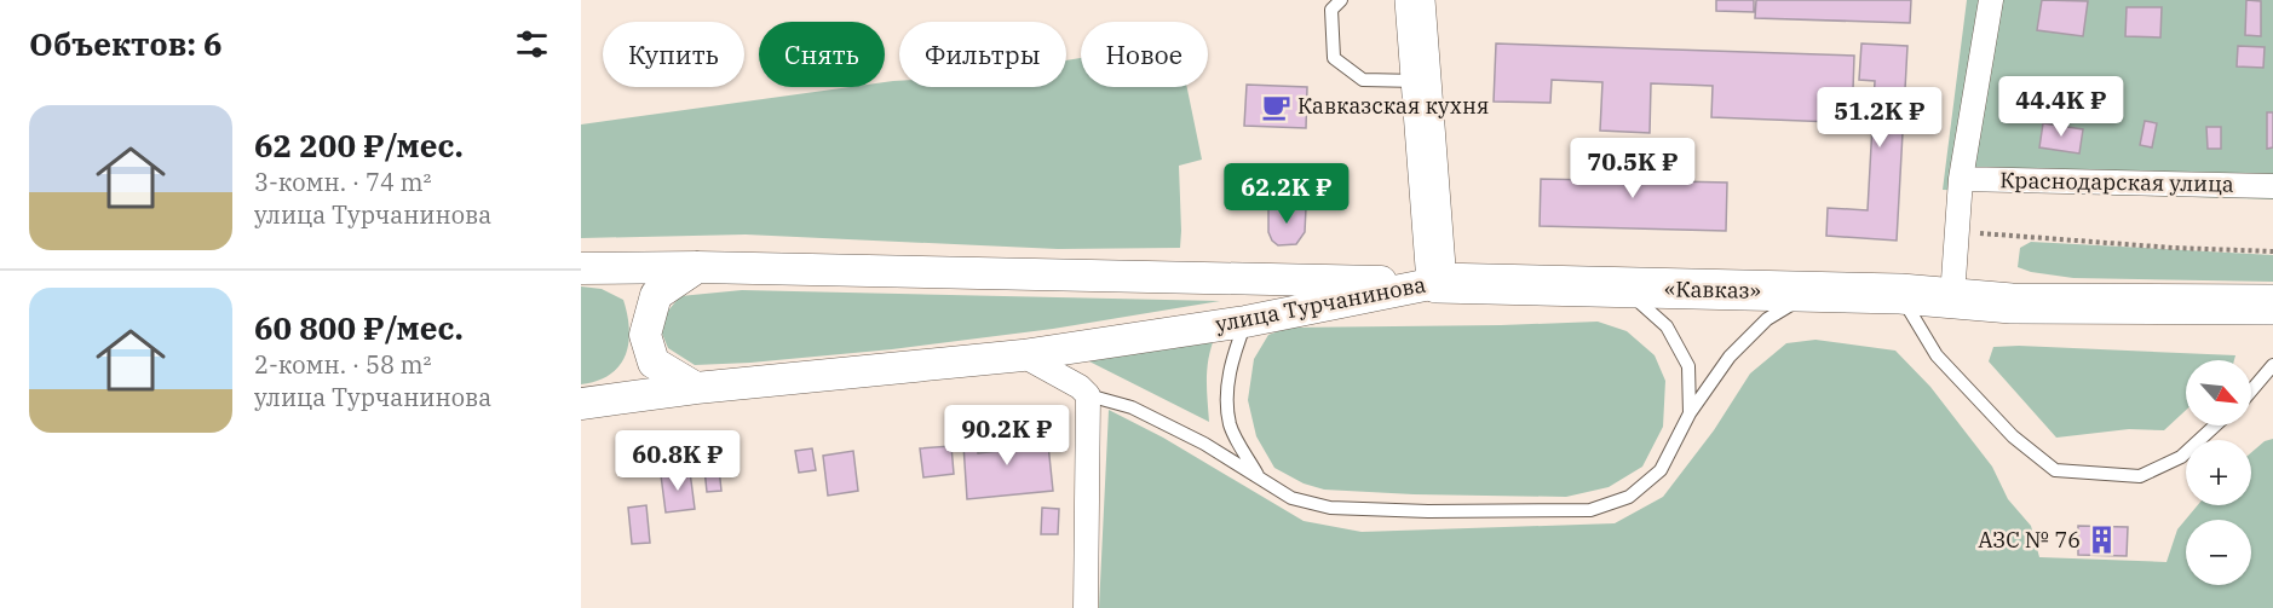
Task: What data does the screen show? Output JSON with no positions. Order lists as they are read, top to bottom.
{
  "streets": {
    "highway": ["«Кавказ»"],
    "street": ["Краснодарская улица", "улица Турчанинова"]
  },
  "crossings": [
    ["«Кавказ»", "улица Турчанинова"]
  ],
  "places": {
    "cafe": ["Кавказская кухня"],
    "building": ["АЗС № 76"]
  },
  "north": "bottom right",
  "page": {
    "heading": "Объектов: 6",
    "chip": [
      "Купить",
      "Снять",
      "Фильтры",
      "Новое"
    ],
    "price": [
      "44.4K ₽",
      "51.2K ₽",
      "70.5K ₽",
      "62.2K ₽",
      "90.2K ₽",
      "60.8K ₽"
    ],
    "list": [
      {
        "name": "62 200 ₽/мес.",
        "note": "3-комн. · 74 m² · улица Турчанинова"
      },
      {
        "name": "60 800 ₽/мес.",
        "note": "2-комн. · 58 m² · улица Турчанинова"
      }
    ],
    "map_buttons": ["+", "−"]
  }
}
